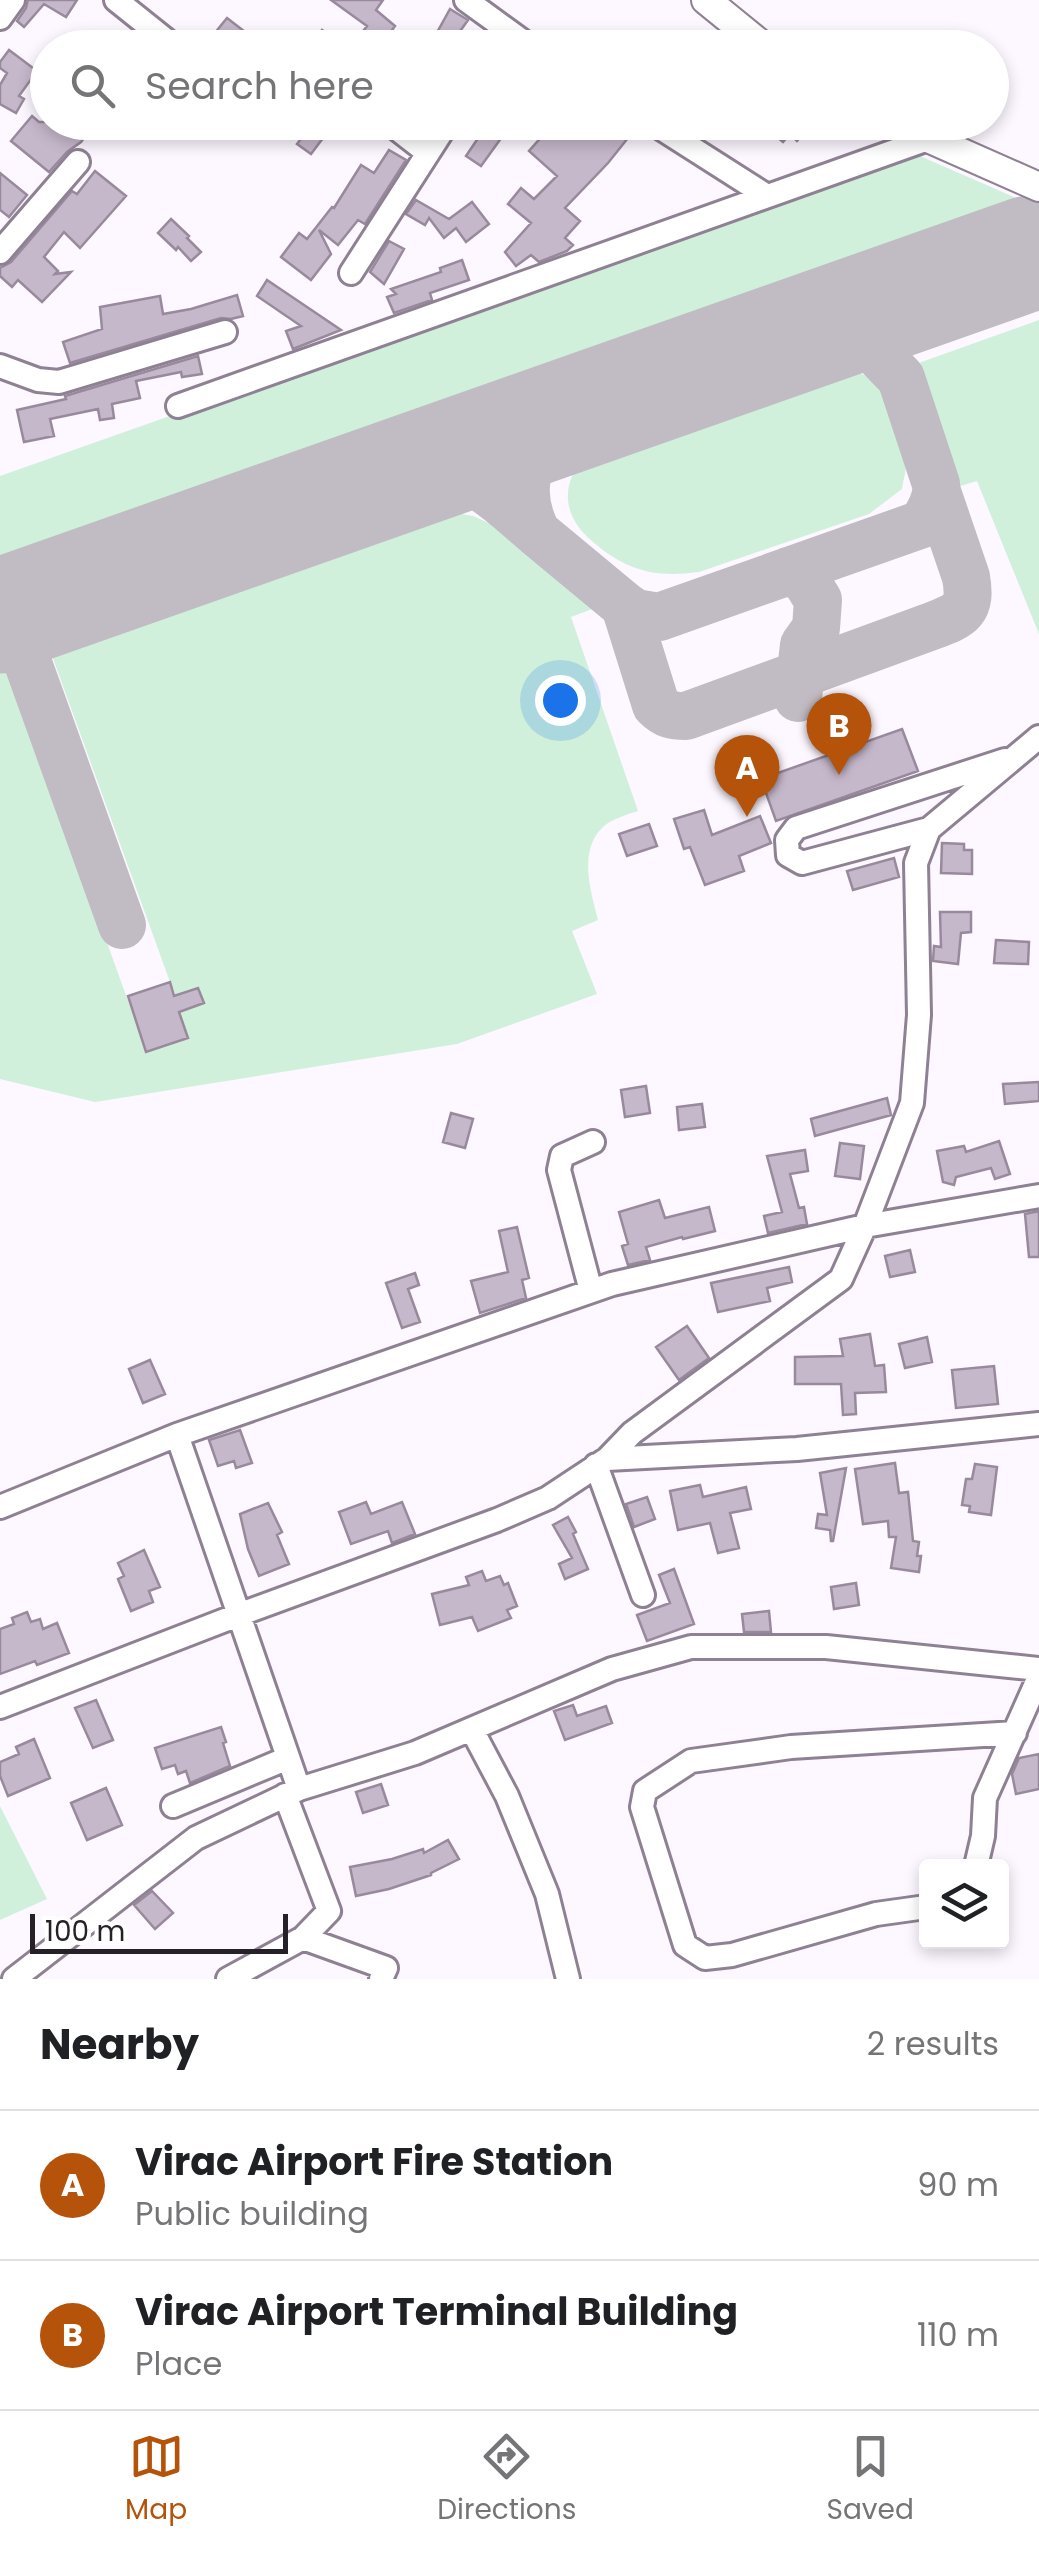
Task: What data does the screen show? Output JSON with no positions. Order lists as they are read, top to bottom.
{
  "scale_bar": "100 m",
  "page": {
    "search": "Search here",
    "pins": ["B", "A"],
    "scale": "100 m",
    "heading": ["Nearby", "2 results"],
    "list": [
      {
        "mark": "A",
        "name": "Virac Airport Fire Station",
        "note": "Public building",
        "value": "90 m"
      },
      {
        "mark": "B",
        "name": "Virac Airport Terminal Building",
        "note": "Place",
        "value": "110 m"
      }
    ],
    "nav": ["Map", "Directions", "Saved"]
  }
}
